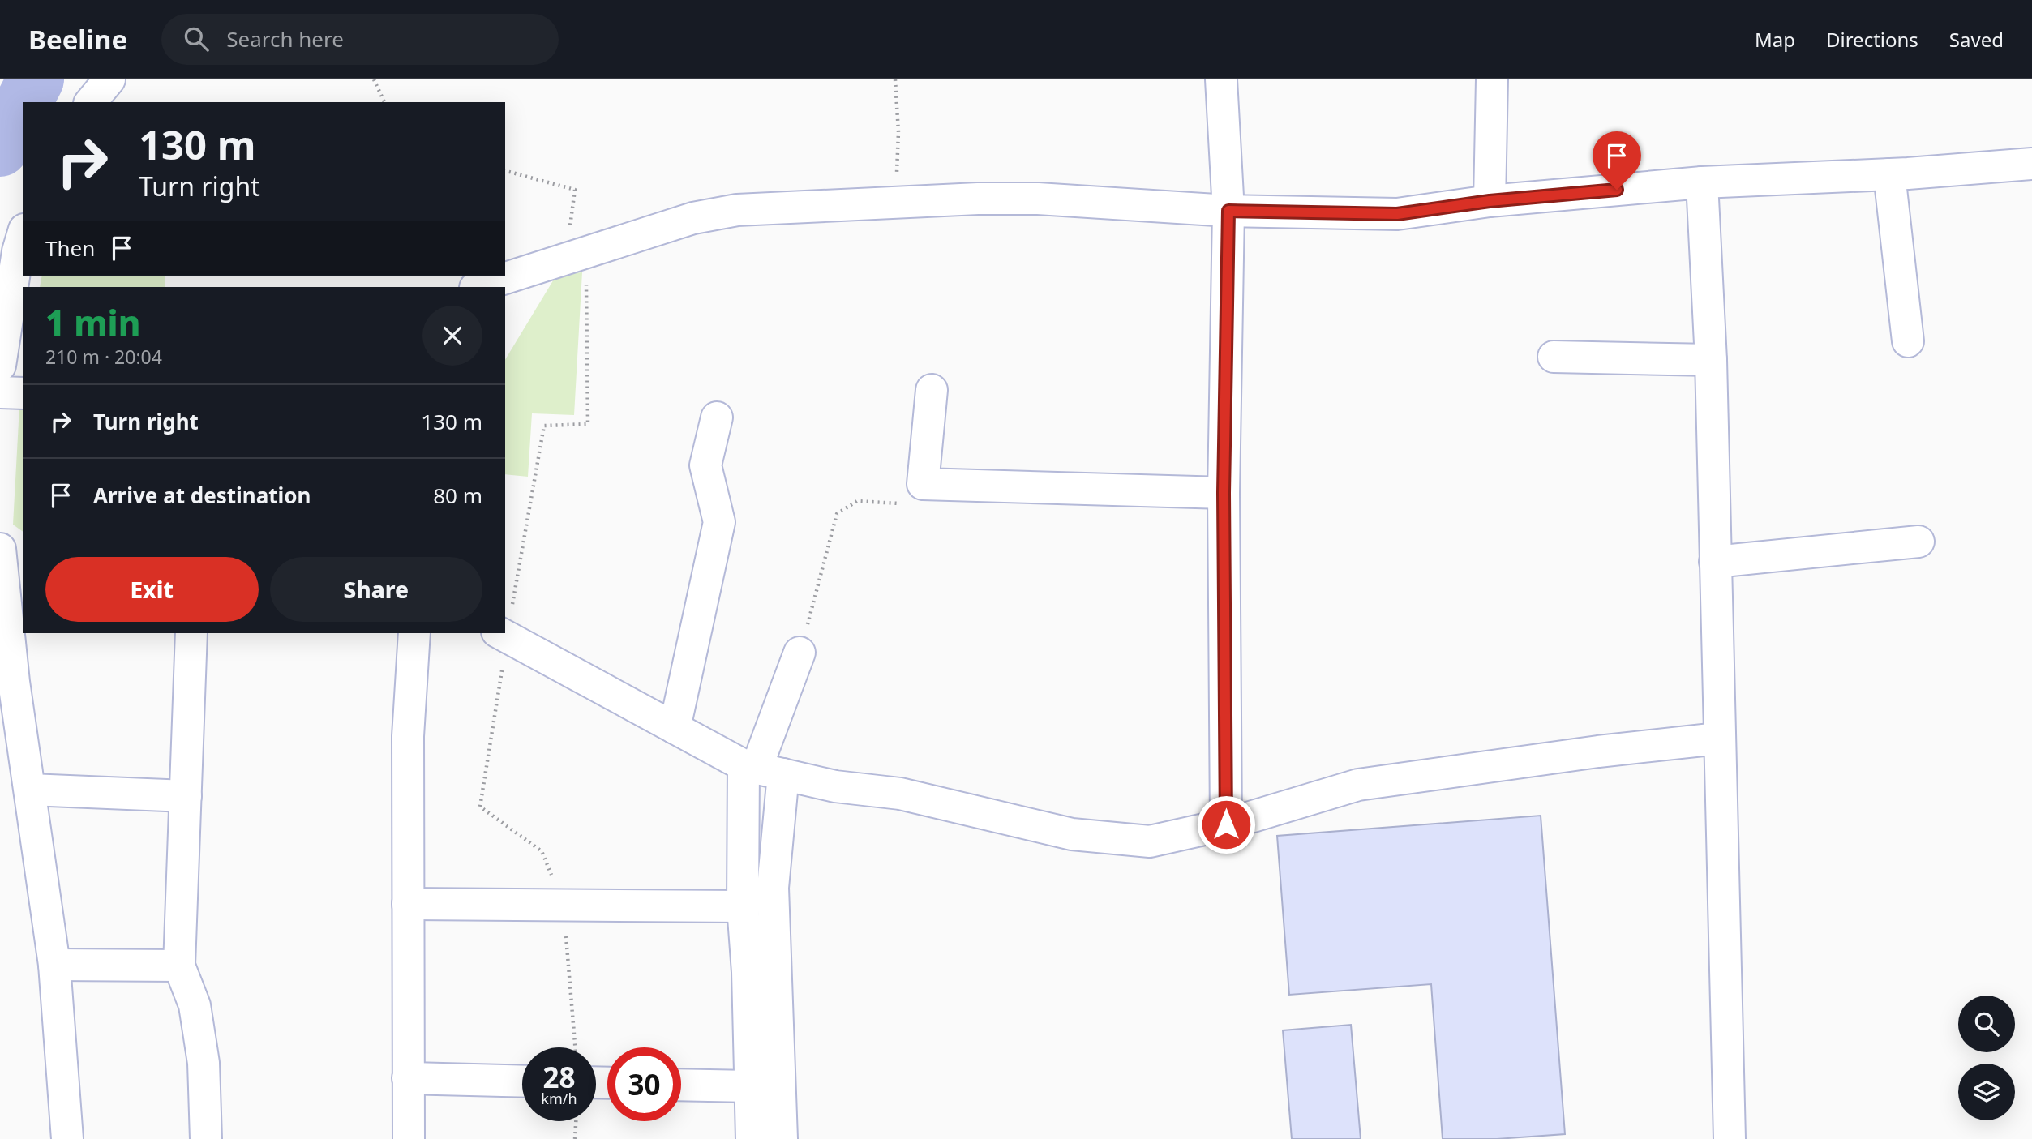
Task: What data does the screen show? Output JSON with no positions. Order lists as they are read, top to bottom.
{
  "page": {
    "header": "Beeline",
    "search": "Search here",
    "nav": ["Map", "Directions", "Saved"],
    "turn": ["130 m", "Turn right"],
    "then": "Then",
    "heading": ["1 min", "210 m · 20:04"],
    "list": [
      {
        "name": "Turn right",
        "value": "130 m"
      },
      {
        "name": "Arrive at destination",
        "value": "80 m"
      }
    ],
    "buttons": ["Exit", "Share"],
    "speed": "28 km/h",
    "limit": "30"
  }
}
